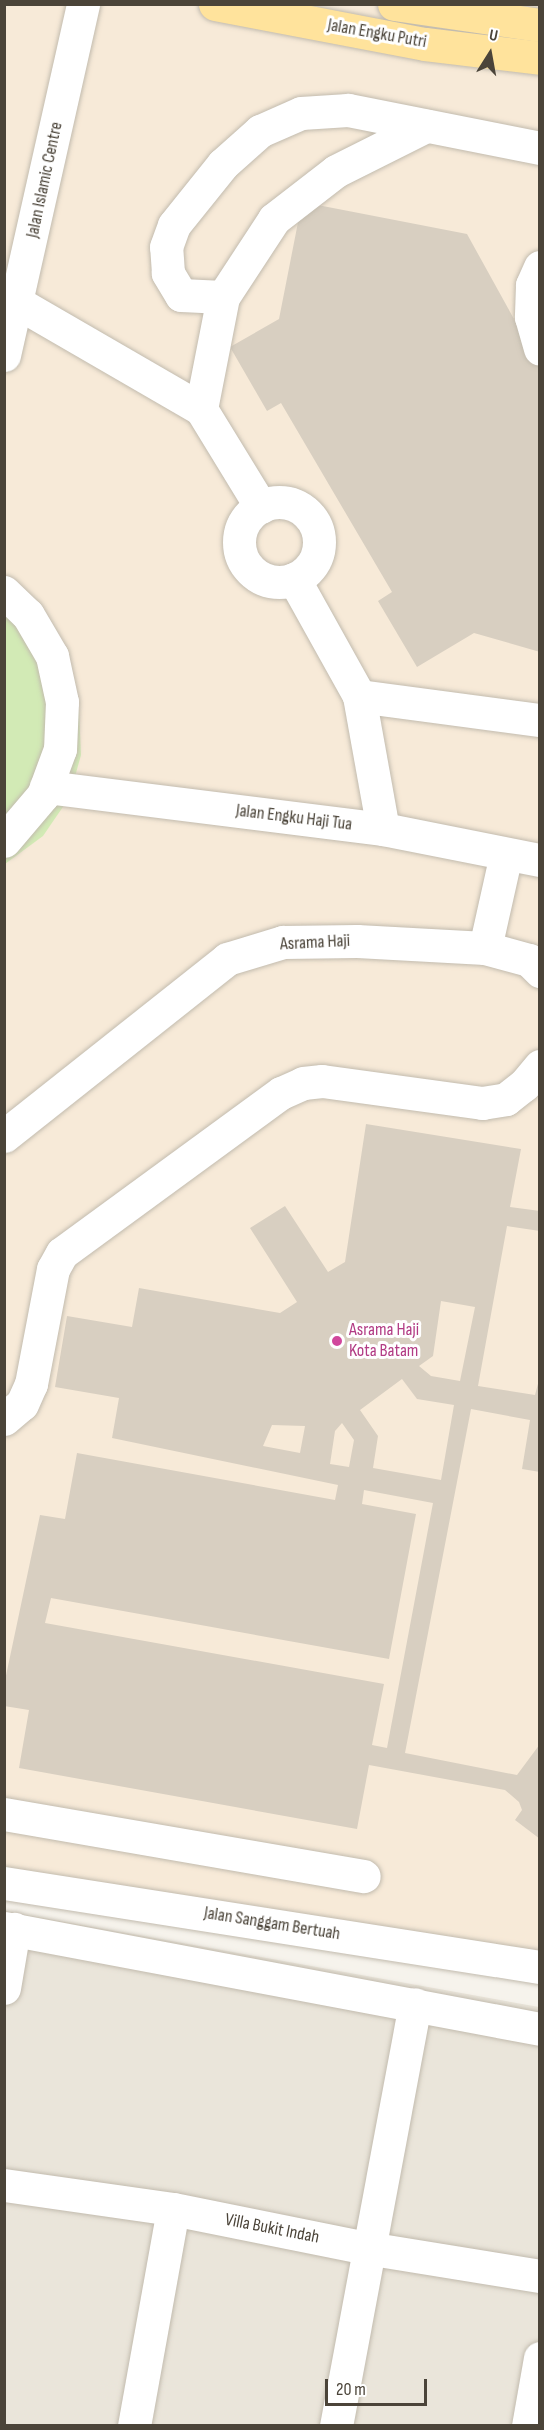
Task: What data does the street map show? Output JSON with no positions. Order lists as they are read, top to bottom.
{
  "streets": {
    "main road": ["Jalan Engku Putri"],
    "street": [
      "Jalan Islamic Centre",
      "Jalan Engku Haji Tua",
      "Asrama Haji",
      "Jalan Sanggam Bertuah",
      "Villa Bukit Indah"
    ]
  },
  "places": ["Asrama Haji Kota Batam"],
  "scale_bar": "20 m",
  "north": "top"
}
